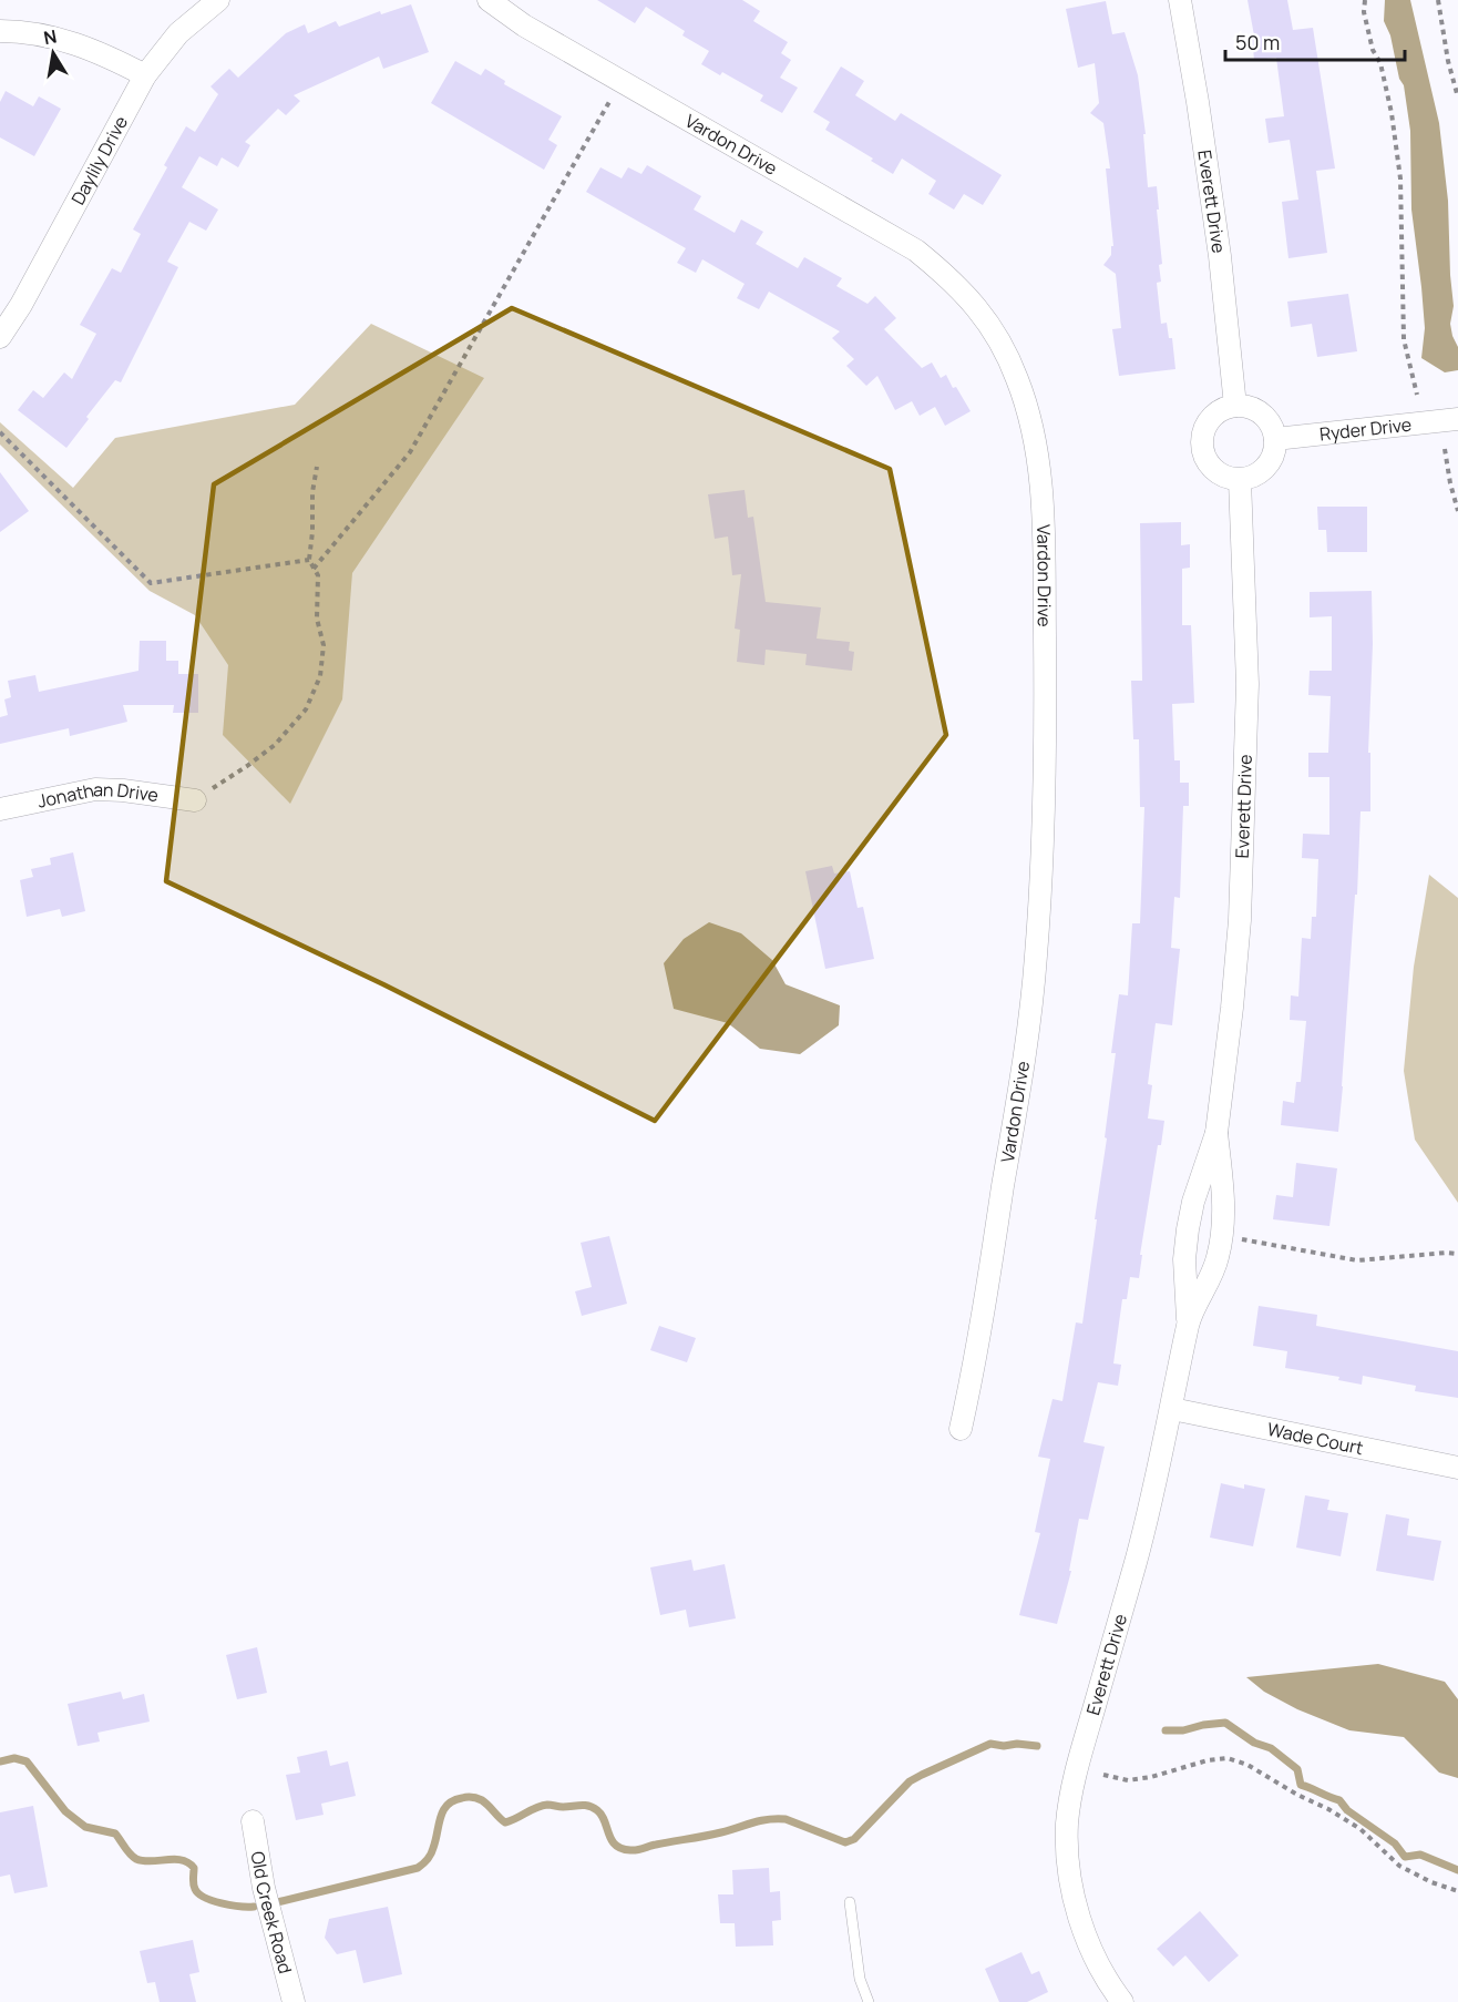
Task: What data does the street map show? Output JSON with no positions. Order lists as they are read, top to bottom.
{
  "streets": {
    "street": [
      "Vardon Drive",
      "Daylily Drive",
      "Everett Drive",
      "Ryder Drive",
      "Jonathan Drive",
      "Wade Court",
      "Old Creek Road"
    ]
  },
  "crossings": [
    ["Everett Drive", "Ryder Drive"],
    ["Everett Drive", "Wade Court"]
  ],
  "scale_bar": "50 m",
  "north": "top"
}
